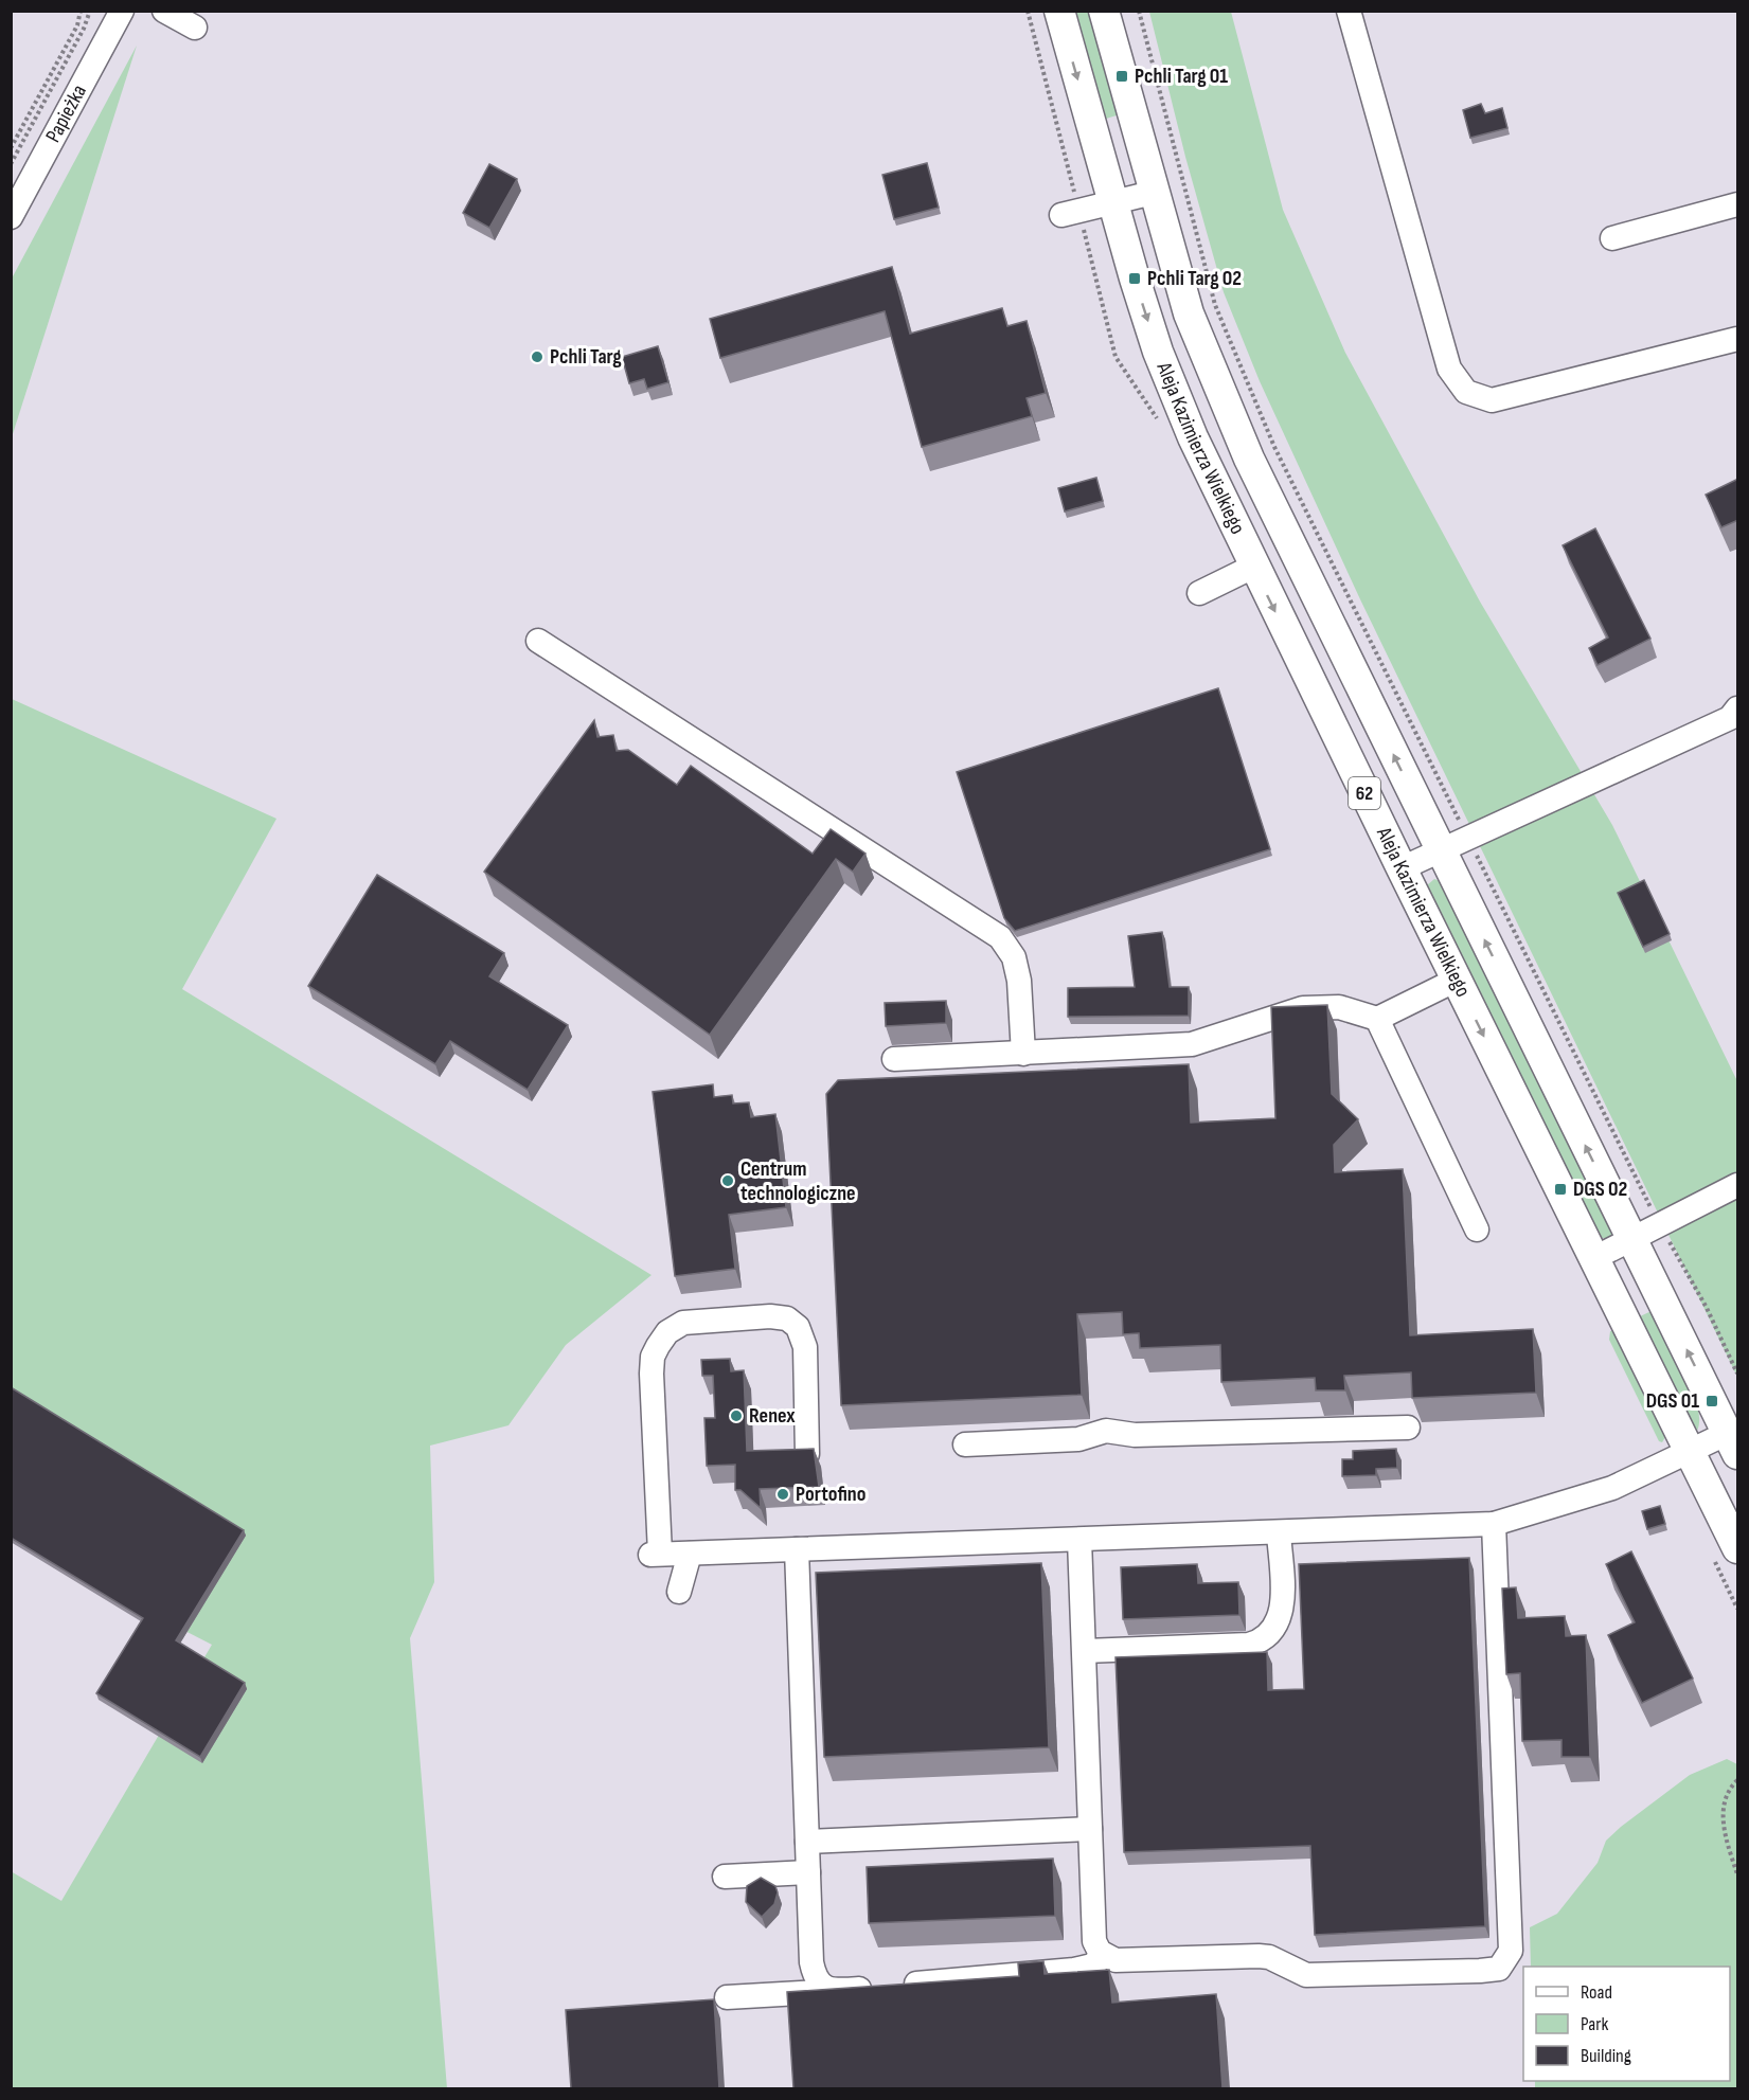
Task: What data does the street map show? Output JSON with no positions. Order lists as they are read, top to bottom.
{
  "streets": {
    "main road": ["Aleja Kazimierza Wielkiego", "62"],
    "street": ["Papieżka"]
  },
  "places": {
    "transit": [
      "Pchli Targ 01",
      "Pchli Targ 02",
      "DGS 02",
      "DGS 01"
    ],
    "other": [
      "Pchli Targ",
      "Centrum technologiczne",
      "Renex",
      "Portofino"
    ]
  },
  "legend": ["Road", "Park", "Building"]
}
